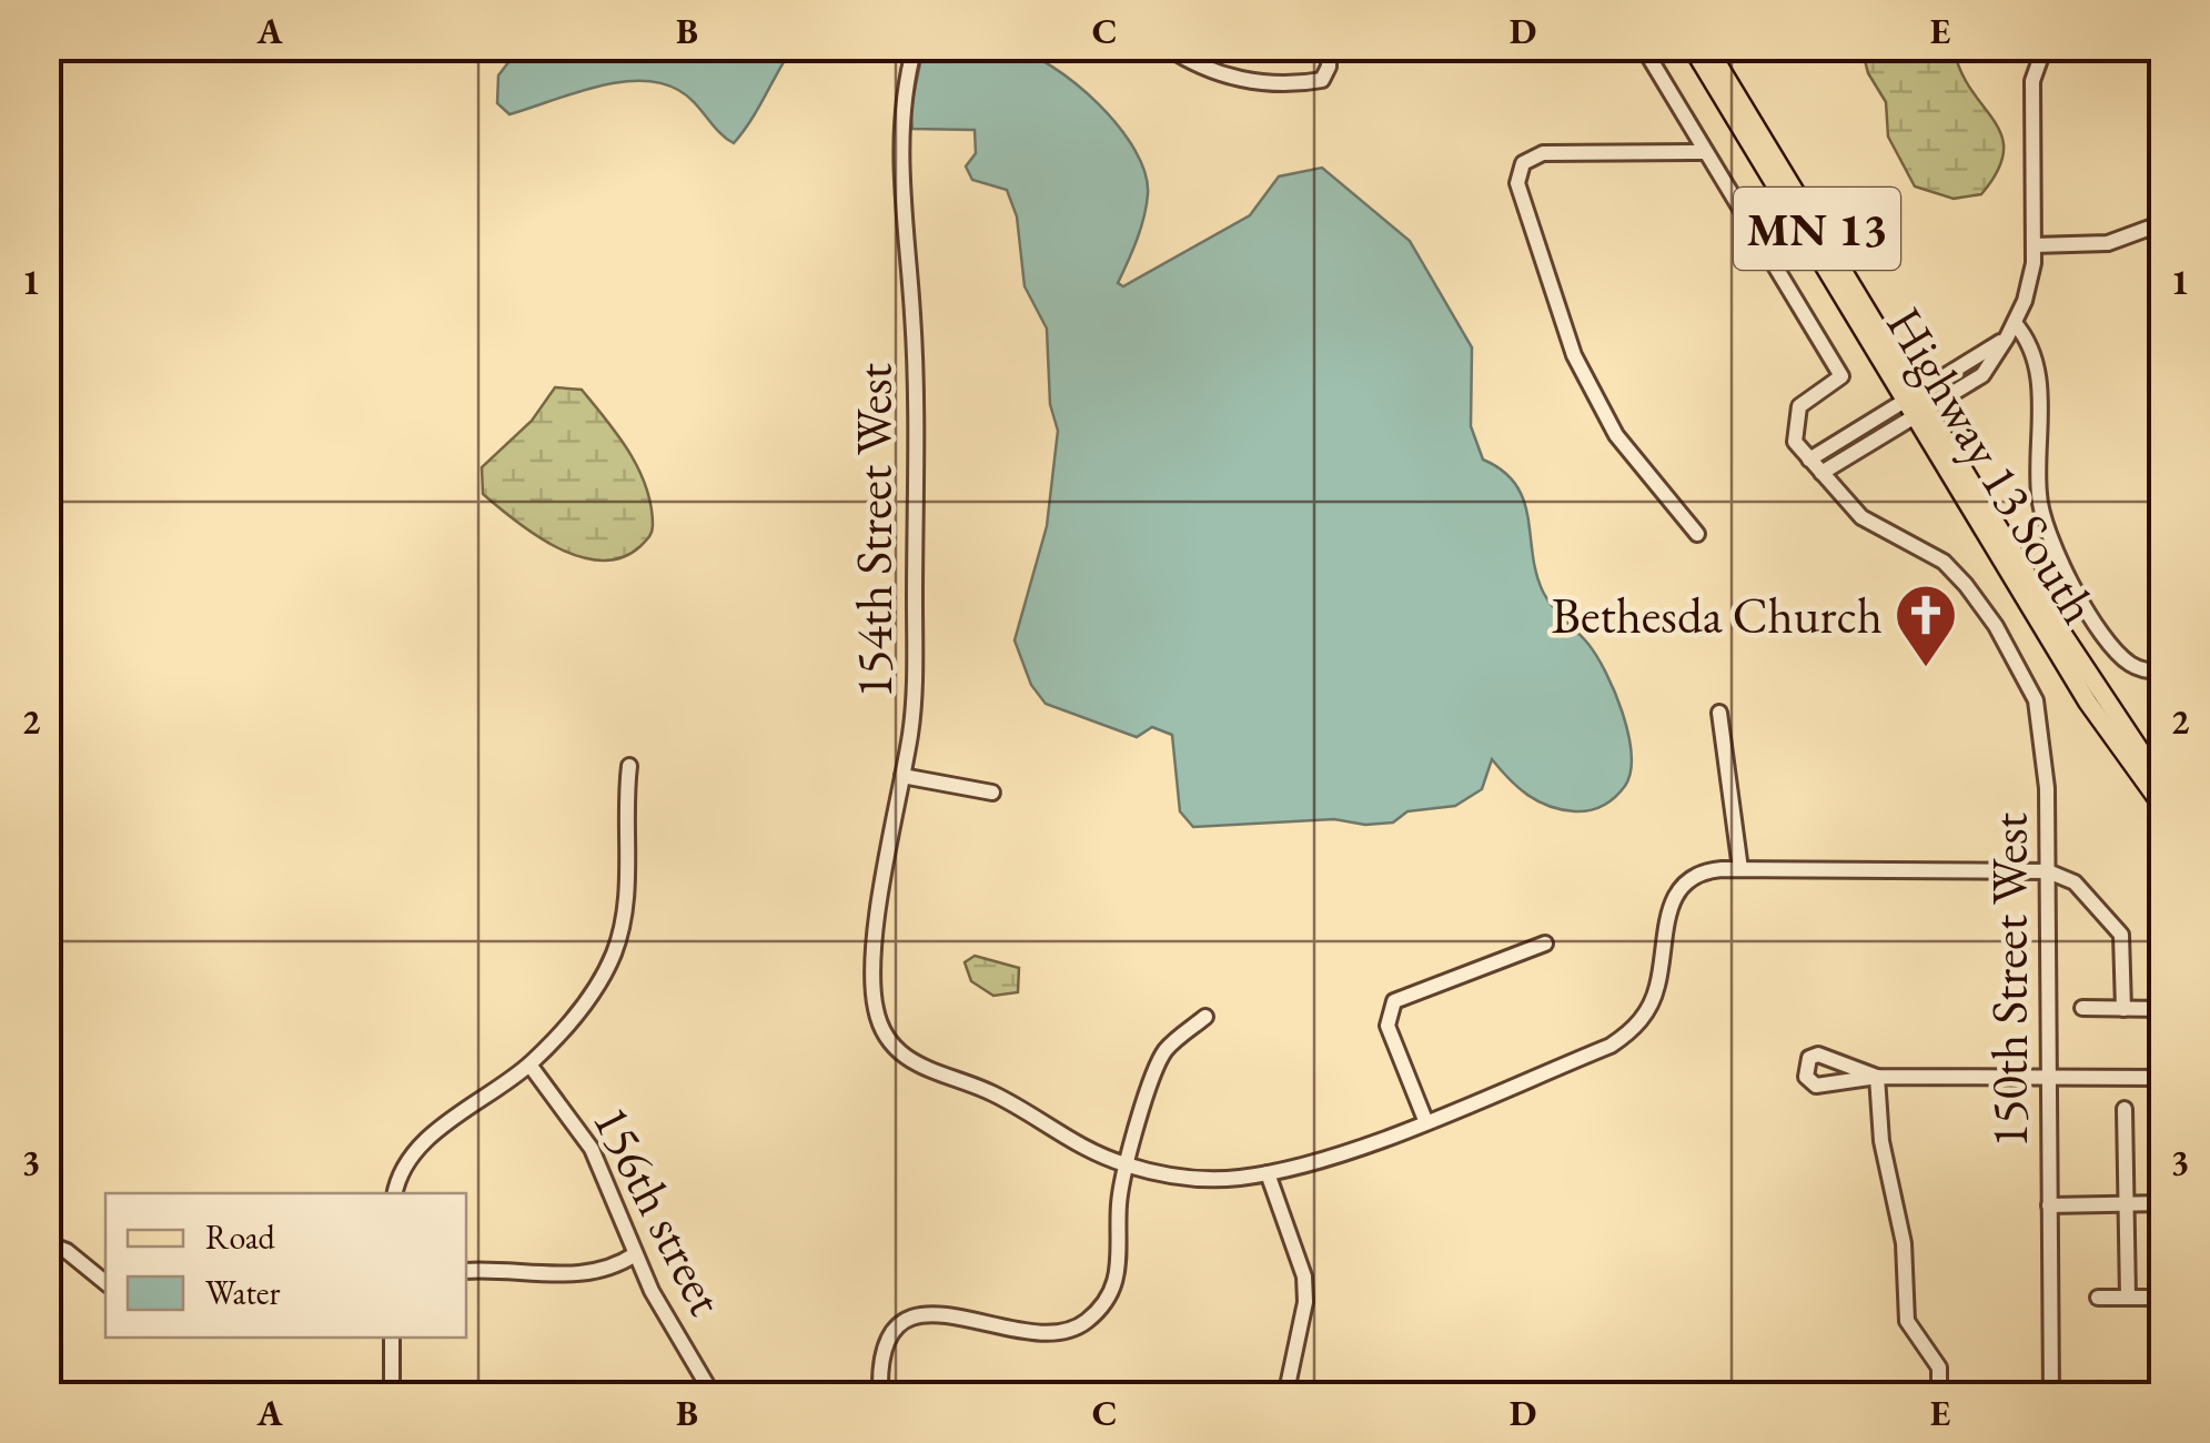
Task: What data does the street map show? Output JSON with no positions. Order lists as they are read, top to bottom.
{
  "streets": {
    "main road": ["MN 13", "Highway 13 South"],
    "street": ["154th Street West", "150th Street West", "156th street"]
  },
  "places": {
    "church": ["Bethesda Church"]
  },
  "legend": ["Road", "Water"],
  "grid": {
    "columns": [
      "A",
      "B",
      "C",
      "D",
      "E"
    ],
    "rows": ["1", "2", "3"]
  }
}
